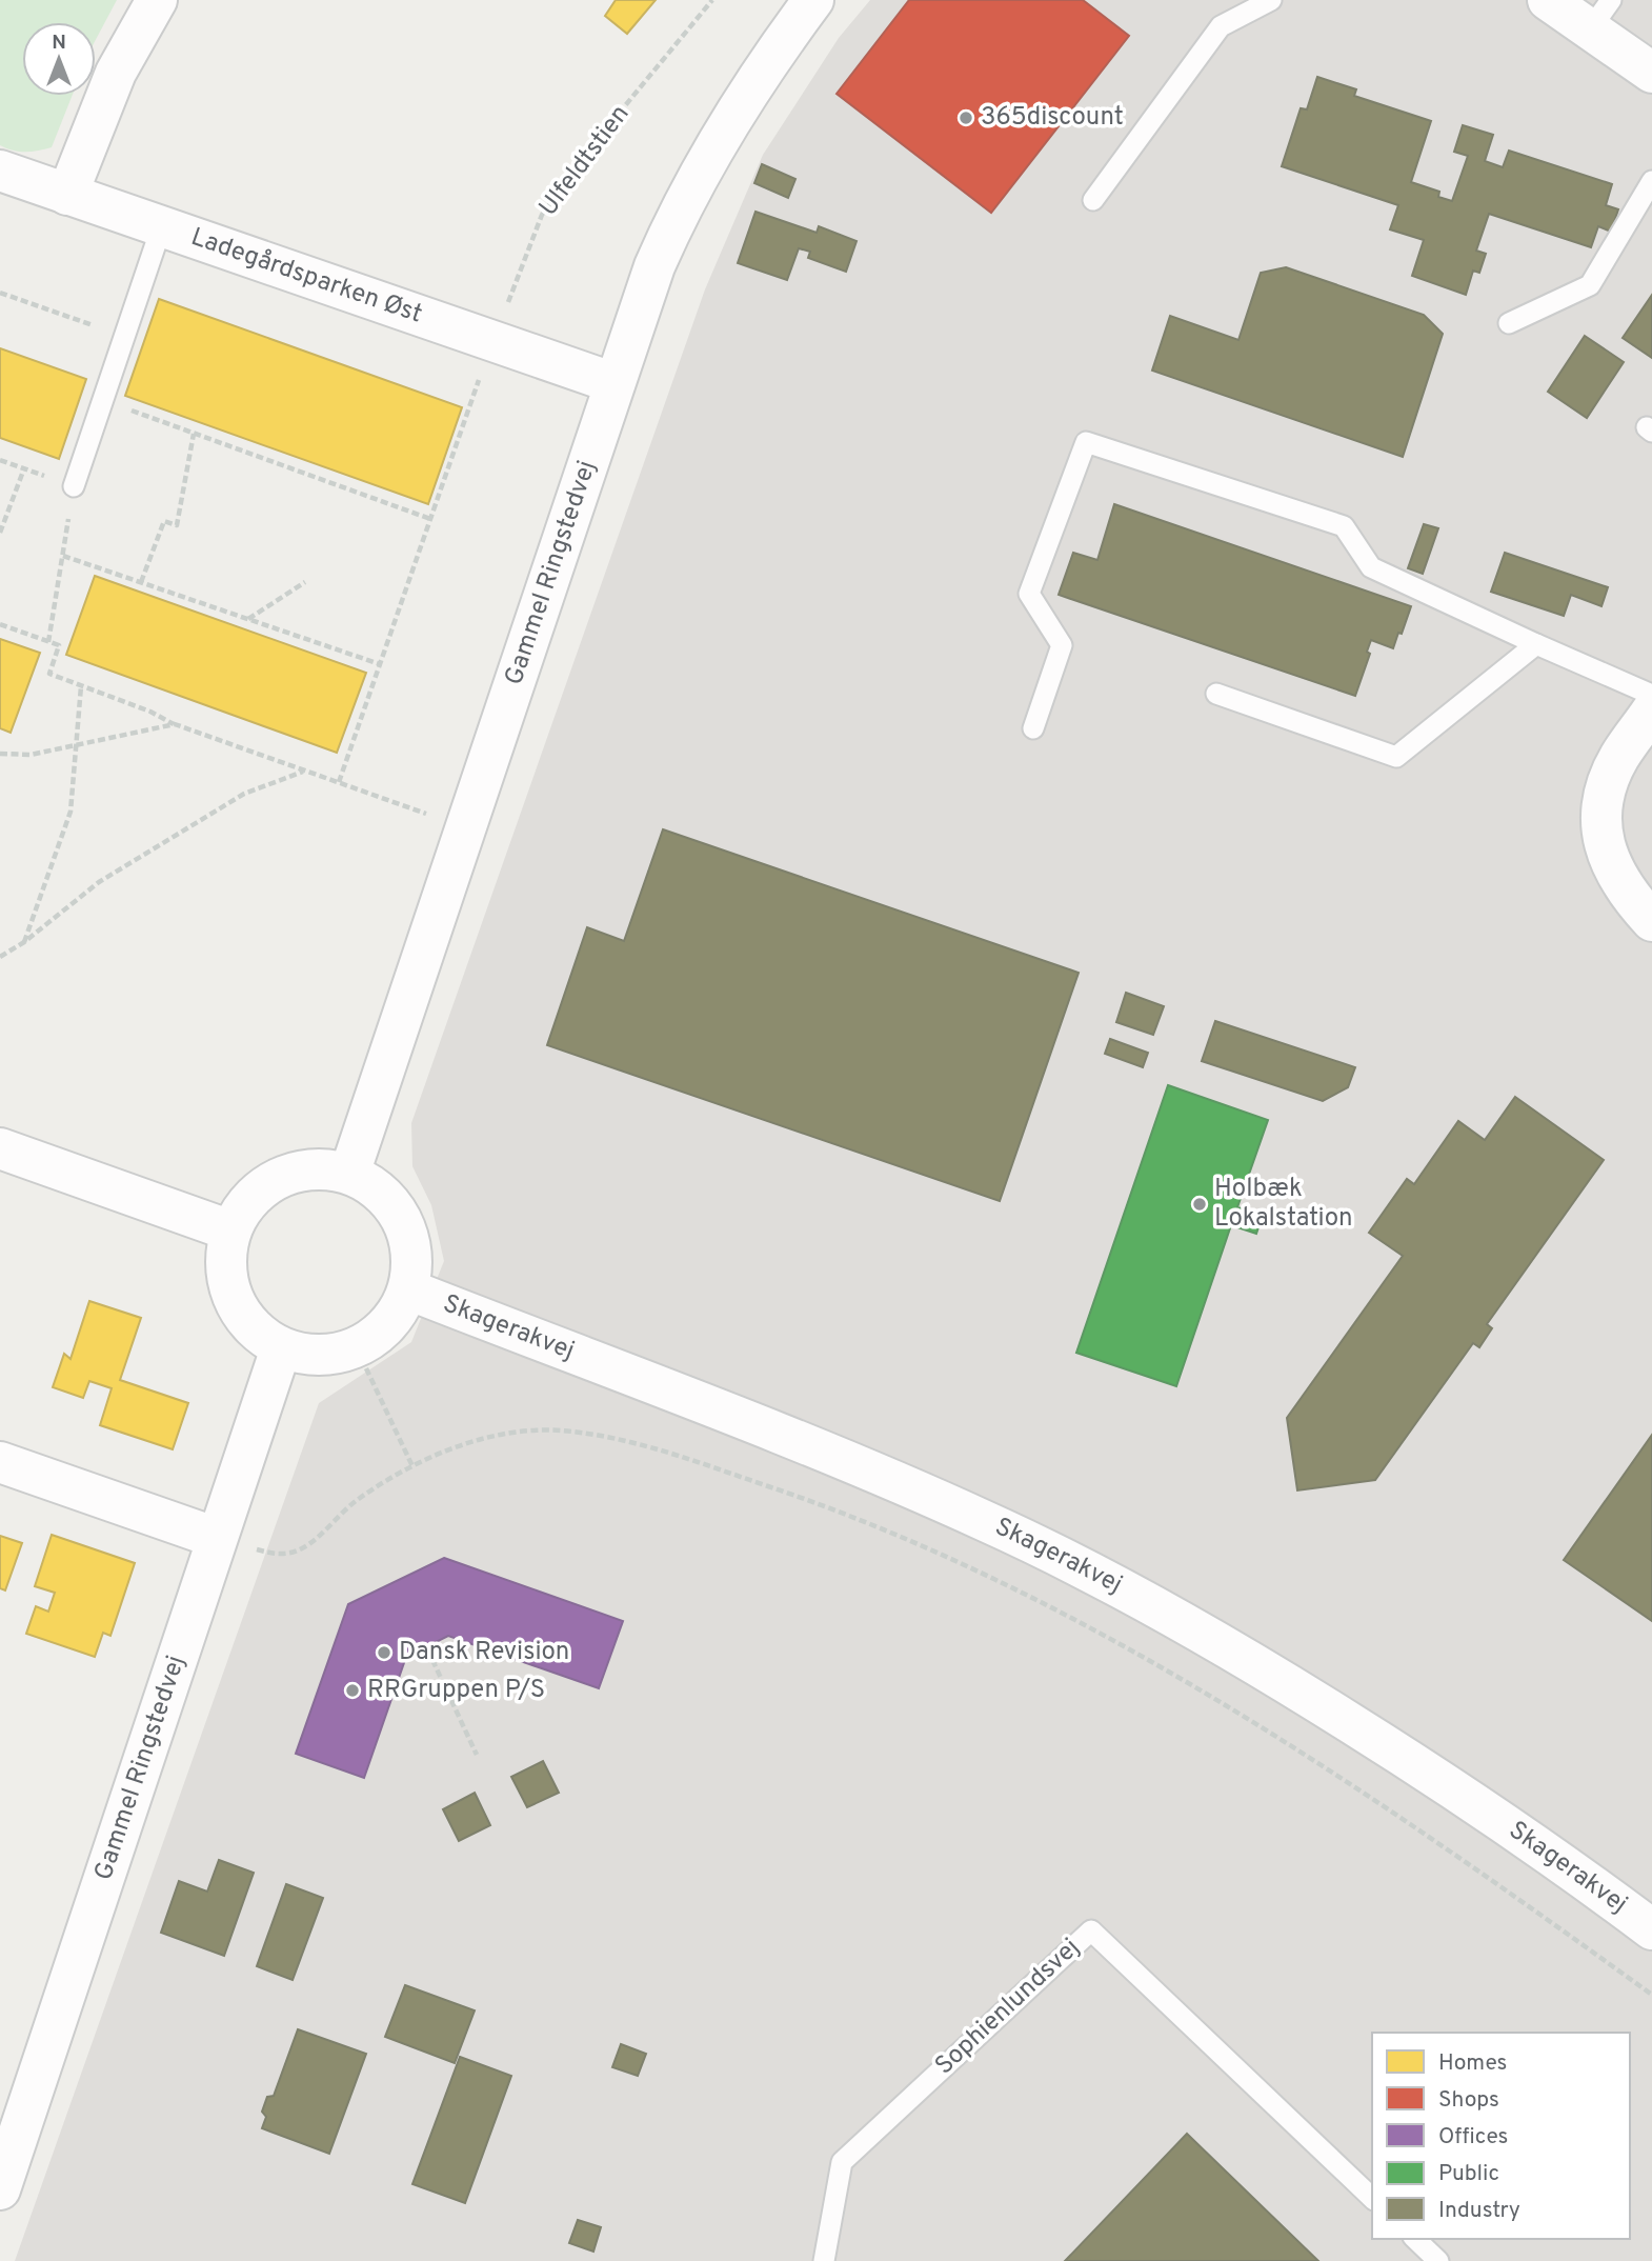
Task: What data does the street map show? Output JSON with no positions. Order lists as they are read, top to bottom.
{
  "streets": {
    "street": ["Ladegårdsparken Øst", "Gammel Ringstedvej", "Skagerakvej"],
    "lane": ["Sophienlundsvej"],
    "path": ["Ulfeldtstien"]
  },
  "crossings": [
    ["Ulfeldtstien", "Ladegårdsparken Øst"],
    ["Ladegårdsparken Øst", "Gammel Ringstedvej"],
    ["Gammel Ringstedvej", "Skagerakvej"]
  ],
  "places": [
    "365discount",
    "Holbæk Lokalstation",
    "Dansk Revision",
    "RRGruppen P/S"
  ],
  "legend": [
    "Homes",
    "Shops",
    "Offices",
    "Public",
    "Industry"
  ],
  "north": "top"
}
